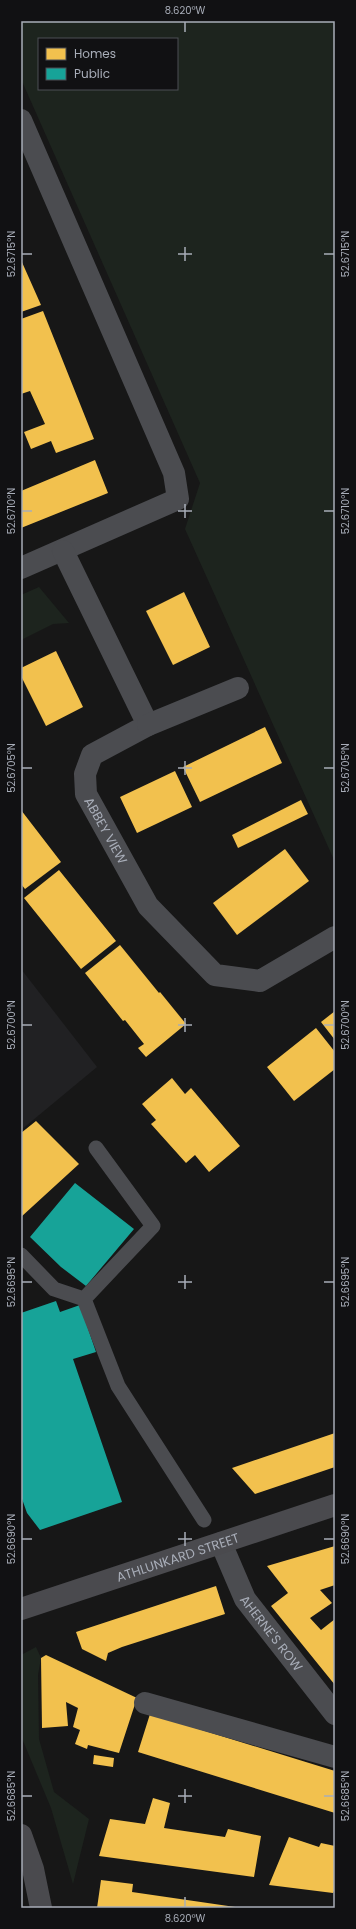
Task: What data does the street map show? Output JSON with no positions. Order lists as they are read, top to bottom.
{
  "streets": {
    "main road": ["ATHLUNKARD STREET"],
    "street": ["ABBEY VIEW", "AHERNE'S ROW"]
  },
  "crossings": [
    ["ATHLUNKARD STREET", "AHERNE'S ROW"]
  ],
  "legend": ["Homes", "Public"],
  "coordinates": [
    "8.620°W",
    "52.6715°N",
    "52.6710°N",
    "52.6705°N",
    "52.6700°N",
    "52.6695°N",
    "52.6690°N",
    "52.6685°N"
  ]
}
